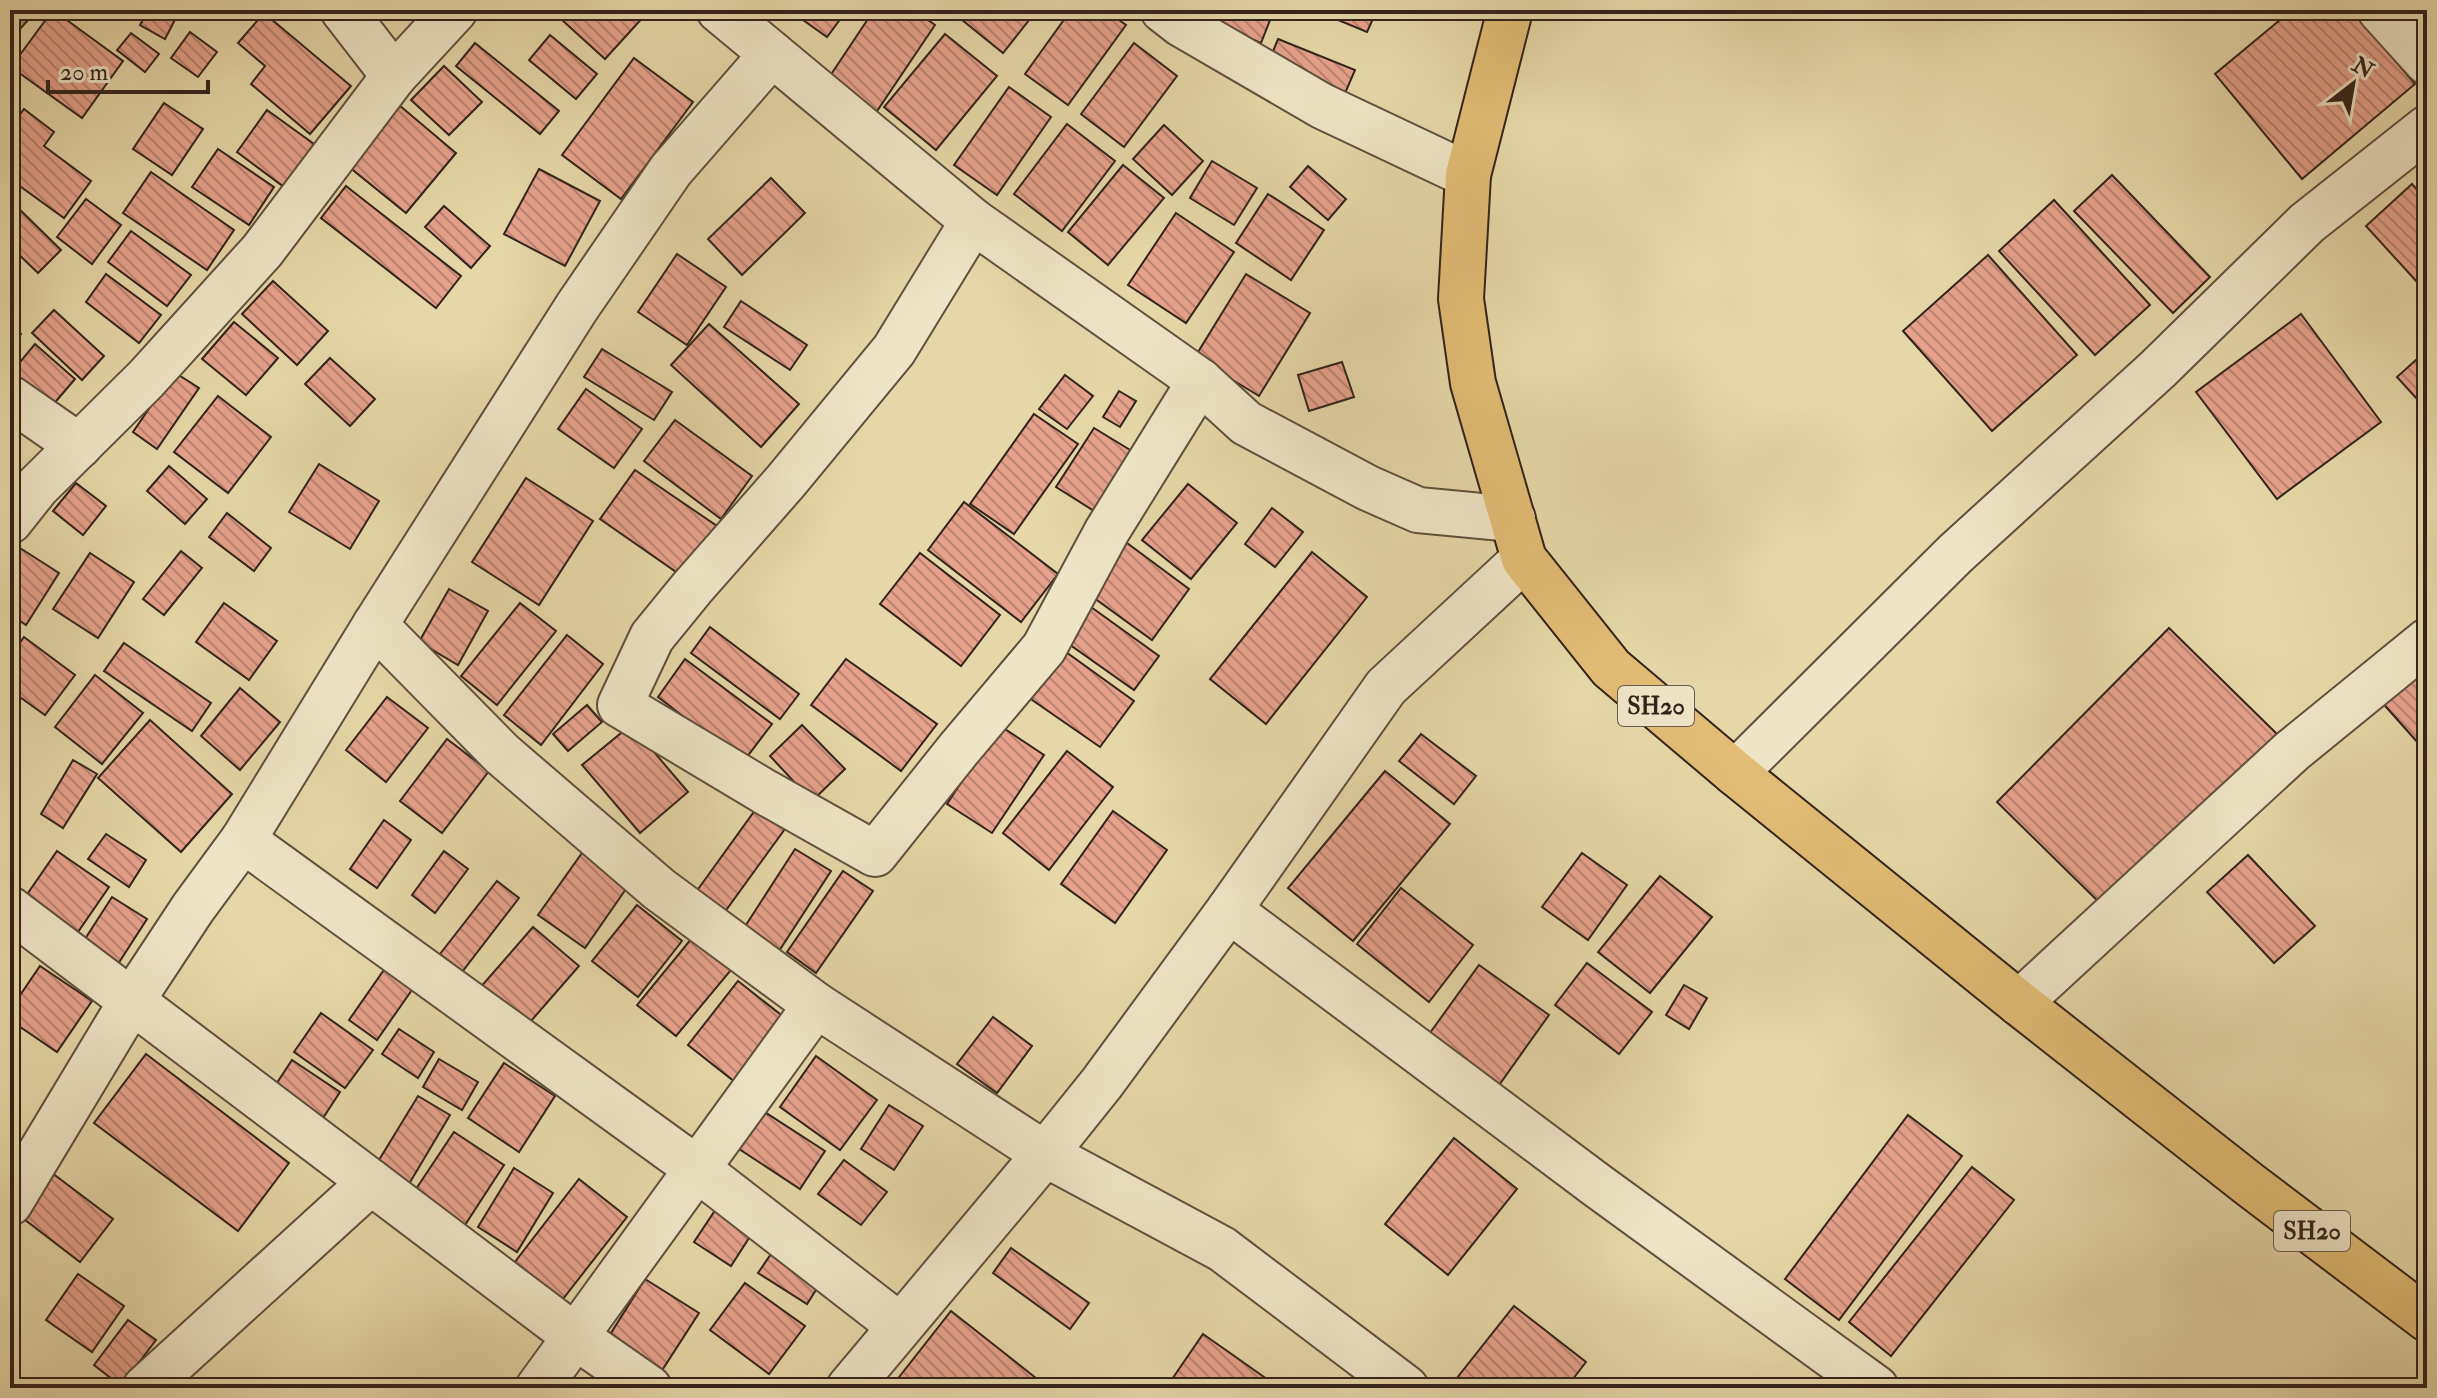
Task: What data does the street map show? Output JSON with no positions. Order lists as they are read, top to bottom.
{
  "streets": {
    "main road": ["SH20"]
  },
  "scale_bar": "20 m",
  "north": "top right"
}
